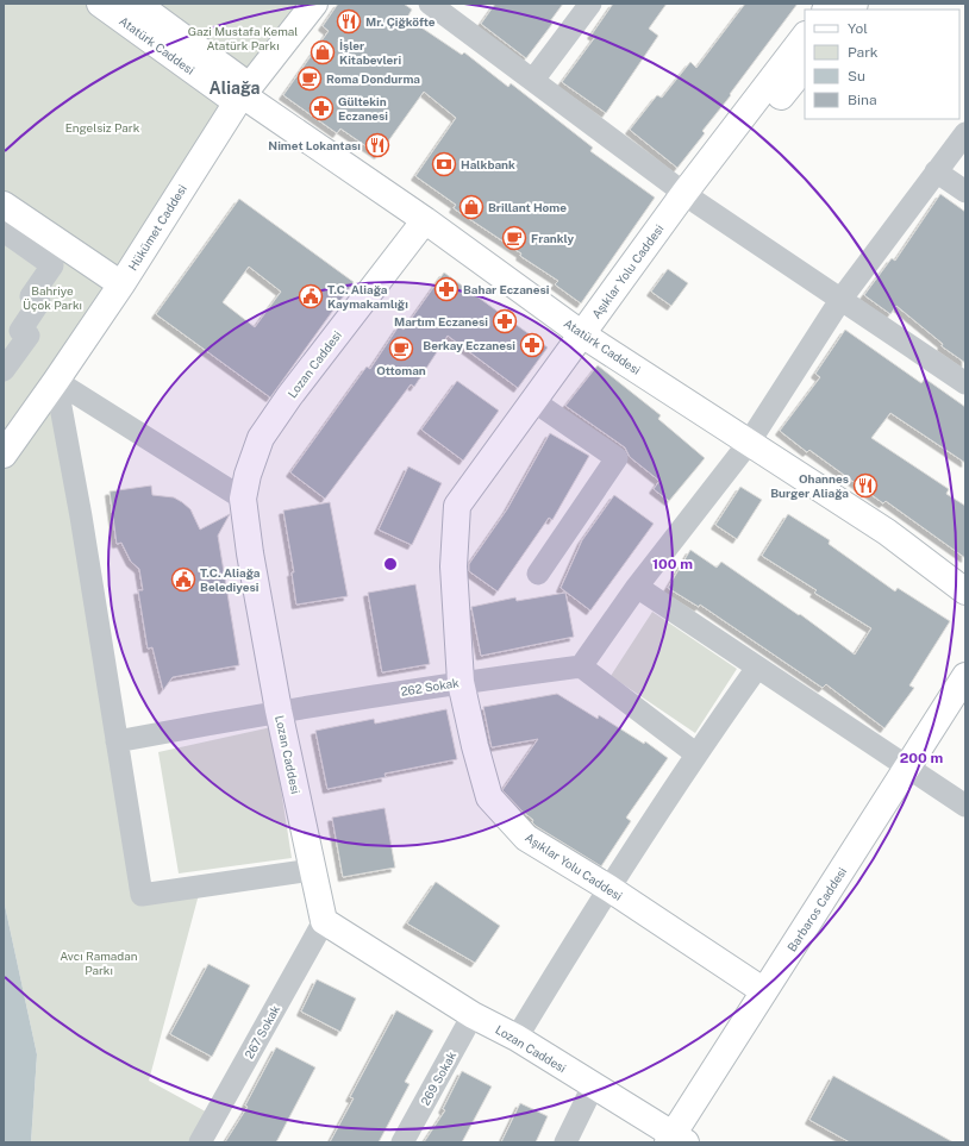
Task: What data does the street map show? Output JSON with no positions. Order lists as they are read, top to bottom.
{
  "streets": {
    "street": [
      "Atatürk Caddesi",
      "Hükümet Caddesi",
      "Aşıklar Yolu Caddesi",
      "Lozan Caddesi",
      "262 Sokak",
      "Barbaros Caddesi",
      "267 Sokak",
      "269 Sokak"
    ]
  },
  "crossings": [
    ["Atatürk Caddesi", "Hükümet Caddesi"],
    ["Atatürk Caddesi", "Aşıklar Yolu Caddesi"],
    ["Atatürk Caddesi", "Lozan Caddesi"],
    ["Aşıklar Yolu Caddesi", "262 Sokak"],
    ["Aşıklar Yolu Caddesi", "Barbaros Caddesi"],
    ["Lozan Caddesi", "262 Sokak"],
    ["Lozan Caddesi", "Barbaros Caddesi"],
    ["Lozan Caddesi", "267 Sokak"],
    ["Lozan Caddesi", "269 Sokak"]
  ],
  "districts": ["Aliağa"],
  "parks": [
    "Gazi Mustafa Kemal Atatürk Parkı",
    "Engelsiz Park",
    "Bahriye Üçok Parkı",
    "Avcı Ramadan Parkı"
  ],
  "places": {
    "restaurant": ["Mr. Çiğköfte", "Nimet Lokantası", "Ohannes Burger Aliağa"],
    "shop": ["İşler Kitabevleri", "Brillant Home"],
    "cafe": ["Roma Dondurma", "Frankly", "Ottoman"],
    "pharmacy": [
      "Gültekin Eczanesi",
      "Bahar Eczanesi",
      "Martım Eczanesi",
      "Berkay Eczanesi"
    ],
    "bank": ["Halkbank"],
    "public building": ["T.C. Aliağa Kaymakamlığı", "T.C. Aliağa Belediyesi"]
  },
  "legend": [
    "Yol",
    "Park",
    "Su",
    "Bina"
  ],
  "rings": ["100 m", "200 m"]
}
